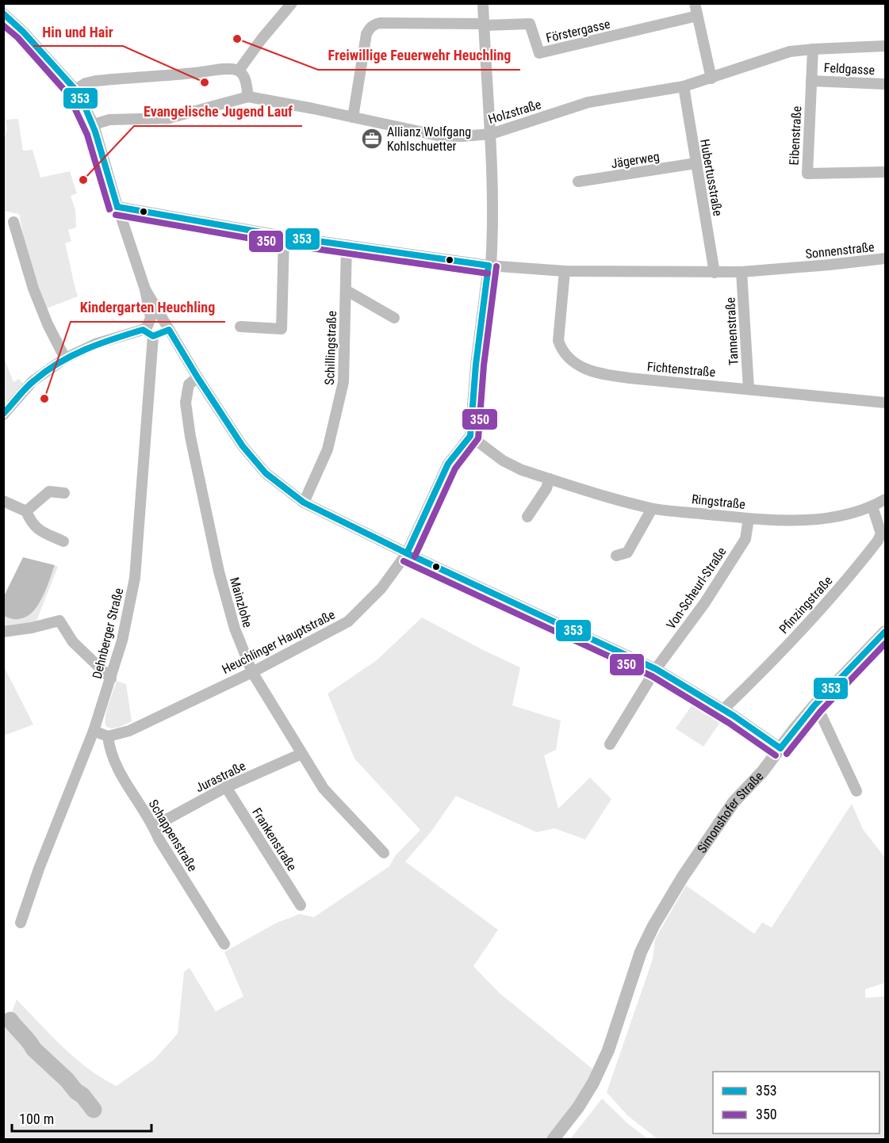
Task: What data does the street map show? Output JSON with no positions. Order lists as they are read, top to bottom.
{
  "streets": {
    "street": [
      "Förstergasse",
      "Feldgasse",
      "Holzstraße",
      "Eibenstraße",
      "Jägerweg",
      "Hubertusstraße",
      "Sonnenstraße",
      "Tannenstraße",
      "Schillingstraße",
      "Fichtenstraße",
      "Ringstraße",
      "Von-Scheurl-Straße",
      "Mainzlohe",
      "Pfinzingstraße",
      "Dehnberger Straße",
      "Heuchlinger Hauptstraße",
      "Jurastraße",
      "Simonshofer Straße",
      "Schappenstraße",
      "Frankenstraße"
    ]
  },
  "crossings": [
    ["Förstergasse", "Holzstraße"],
    ["Feldgasse", "Eibenstraße"],
    ["Holzstraße", "Eibenstraße"],
    ["Holzstraße", "Hubertusstraße"],
    ["Jägerweg", "Hubertusstraße"],
    ["Hubertusstraße", "Sonnenstraße"],
    ["Sonnenstraße", "Tannenstraße"],
    ["Sonnenstraße", "Schillingstraße"],
    ["Sonnenstraße", "Fichtenstraße"],
    ["Tannenstraße", "Fichtenstraße"],
    ["Ringstraße", "Von-Scheurl-Straße"],
    ["Ringstraße", "Pfinzingstraße"],
    ["Ringstraße", "Heuchlinger Hauptstraße"],
    ["Mainzlohe", "Heuchlinger Hauptstraße"],
    ["Mainzlohe", "Jurastraße"],
    ["Heuchlinger Hauptstraße", "Schappenstraße"],
    ["Jurastraße", "Schappenstraße"],
    ["Jurastraße", "Frankenstraße"]
  ],
  "places": {
    "other": [
      "Freiwillige Feuerwehr Heuchling",
      "Hin und Hair",
      "Evangelische Jugend Lauf",
      "Kindergarten Heuchling"
    ],
    "office": ["Allianz Wolfgang Kohlschuetter"]
  },
  "lines": ["transit line 353", "transit line 350"],
  "legend": ["353", "350"],
  "scale_bar": "100 m"
}
